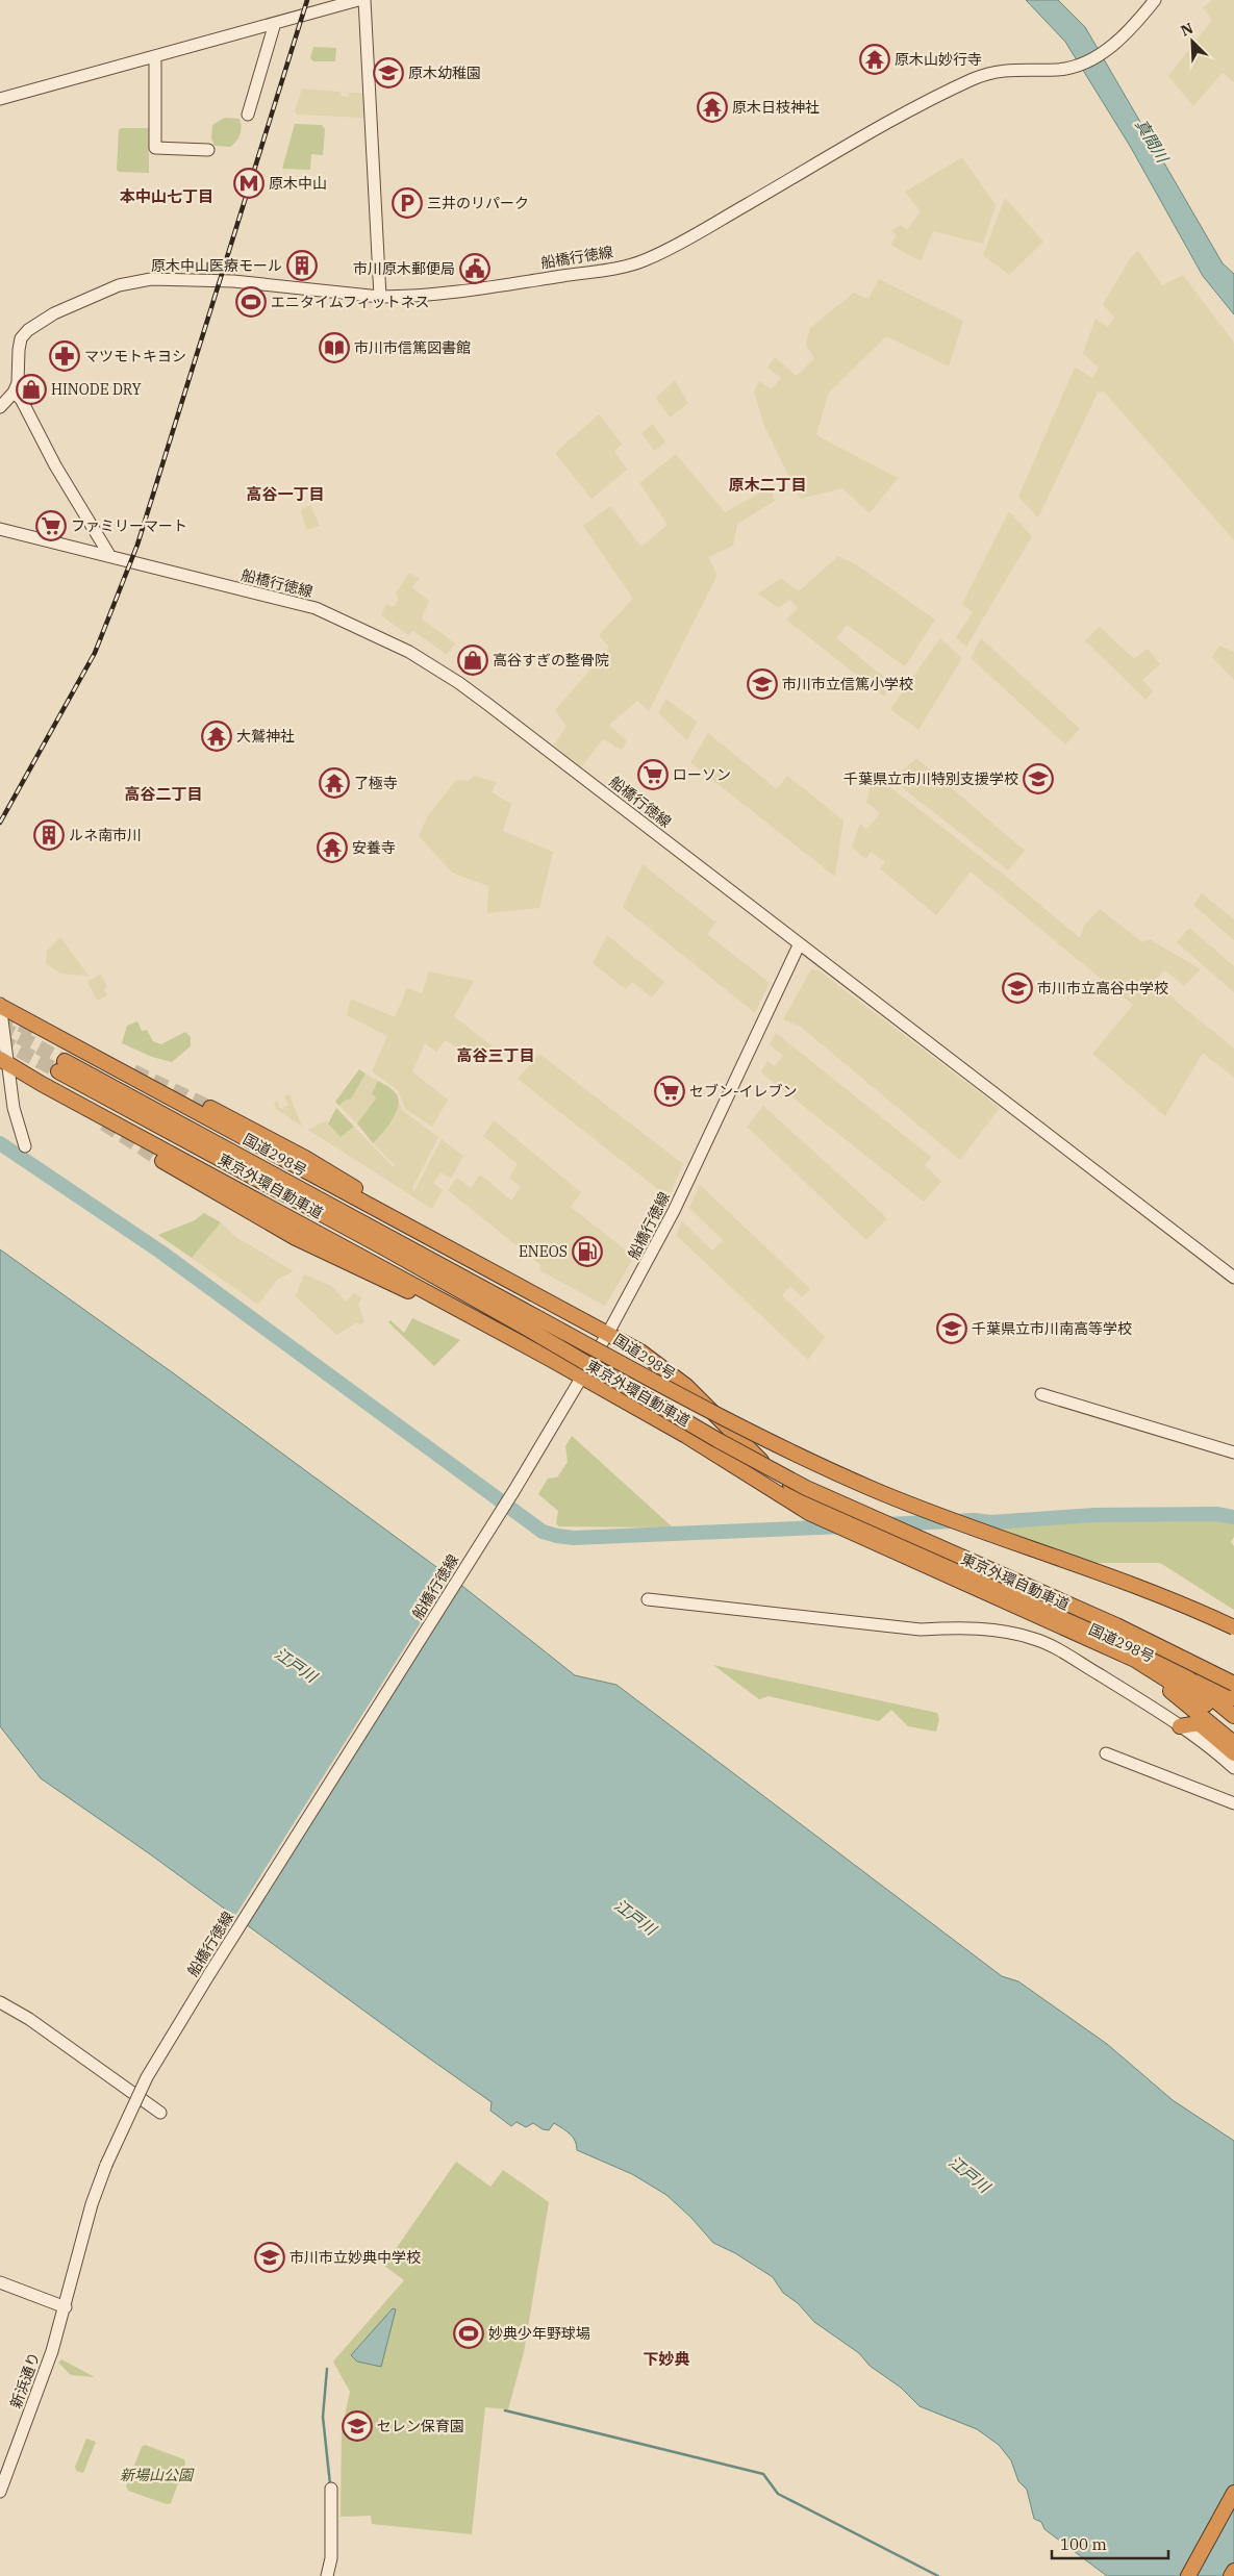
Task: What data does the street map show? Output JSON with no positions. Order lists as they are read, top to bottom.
{
  "streets": {
    "highway": ["国道298号", "東京外環自動車道"],
    "main road": ["船橋行徳線", "新浜通り"]
  },
  "crossings": [
    ["船橋行徳線", "国道298号"],
    ["船橋行徳線", "新浜通り"]
  ],
  "districts": [
    "本中山七丁目",
    "原木二丁目",
    "高谷一丁目",
    "高谷二丁目",
    "高谷三丁目",
    "下妙典"
  ],
  "water": ["真間川", "江戸川"],
  "parks": ["新場山公園"],
  "places": {
    "temple": [
      "原木山妙行寺",
      "原木日枝神社",
      "大鷲神社",
      "了極寺",
      "安養寺"
    ],
    "school or university": [
      "原木幼稚園",
      "市川市立信篤小学校",
      "千葉県立市川特別支援学校",
      "市川市立高谷中学校",
      "千葉県立市川南高等学校",
      "市川市立妙典中学校",
      "セレン保育園"
    ],
    "metro station": ["原木中山"],
    "parking": ["三井のリパーク"],
    "building": ["原木中山医療モール", "ルネ南市川"],
    "public building": ["市川原木郵便局"],
    "sports": ["エニタイムフィットネス", "妙典少年野球場"],
    "library": ["市川市信篤図書館"],
    "pharmacy": ["マツモトキヨシ"],
    "shop": ["HINODE DRY", "高谷すぎの整骨院"],
    "supermarket": ["ファミリーマート", "ローソン", "セブン-イレブン"],
    "fuel station": ["ENEOS"]
  },
  "scale_bar": "100 m",
  "north": "top left"
}
